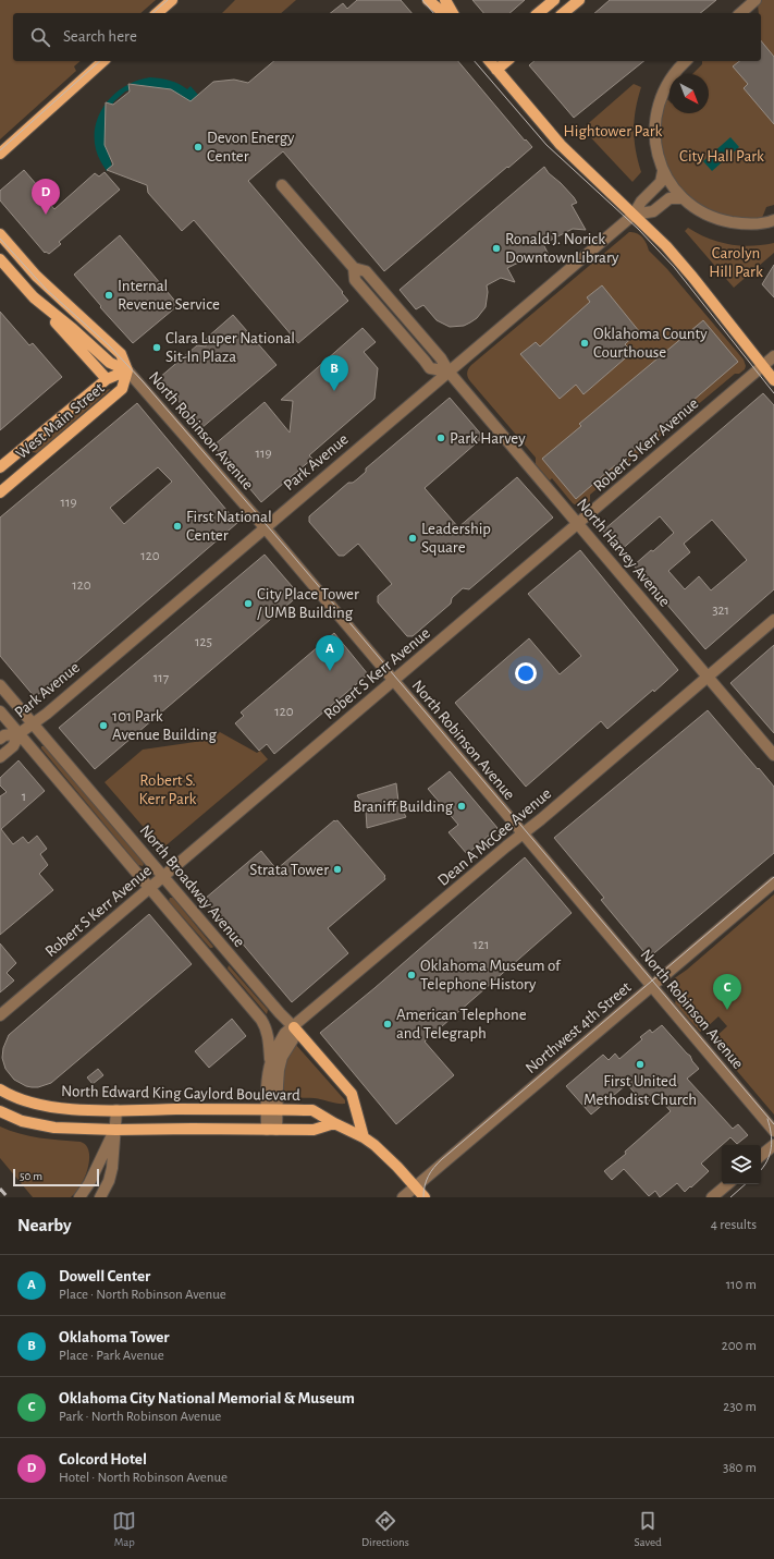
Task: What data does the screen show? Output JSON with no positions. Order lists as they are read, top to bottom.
{
  "streets": {
    "main road": ["West Main Street", "North Robinson Avenue", "North Edward King Gaylord Boulevard"],
    "street": [
      "Robert S Kerr Avenue",
      "Park Avenue",
      "North Harvey Avenue",
      "Dean A McGee Avenue",
      "North Broadway Avenue",
      "Northwest 4th Street"
    ]
  },
  "crossings": [
    ["West Main Street", "North Robinson Avenue"],
    ["North Robinson Avenue", "Robert S Kerr Avenue"],
    ["North Robinson Avenue", "Park Avenue"],
    ["North Robinson Avenue", "Dean A McGee Avenue"],
    ["North Robinson Avenue", "Northwest 4th Street"],
    ["Robert S Kerr Avenue", "North Harvey Avenue"],
    ["Robert S Kerr Avenue", "North Broadway Avenue"],
    ["Park Avenue", "North Harvey Avenue"],
    ["Park Avenue", "North Broadway Avenue"],
    ["North Harvey Avenue", "Dean A McGee Avenue"],
    ["Dean A McGee Avenue", "North Broadway Avenue"],
    ["Dean A McGee Avenue", "North Edward King Gaylord Boulevard"]
  ],
  "parks": [
    "Hightower Park",
    "City Hall Park",
    "Carolyn Hill Park",
    "Robert S. Kerr Park"
  ],
  "places": [
    "Devon Energy Center",
    "Ronald J. Norick DowntownLibrary",
    "Internal Revenue Service",
    "Oklahoma County Courthouse",
    "Clara Luper National Sit-In Plaza",
    "Park Harvey",
    "First National Center",
    "Leadership Square",
    "City Place Tower / UMB Building",
    "101 Park Avenue Building",
    "Braniff Building",
    "Strata Tower",
    "Oklahoma Museum of Telephone History",
    "American Telephone and Telegraph",
    "First United Methodist Church"
  ],
  "house_numbers": [
    "119",
    "119",
    "120",
    "120",
    "321",
    "125",
    "117",
    "120",
    "1",
    "121"
  ],
  "scale_bar": "50 m",
  "north": "bottom right",
  "page": {
    "search": "Search here",
    "pins": [
      "D",
      "B",
      "A",
      "C"
    ],
    "scale": "50 m",
    "heading": ["Nearby", "4 results"],
    "list": [
      {
        "mark": "A",
        "name": "Dowell Center",
        "note": "Place · North Robinson Avenue",
        "value": "110 m"
      },
      {
        "mark": "B",
        "name": "Oklahoma Tower",
        "note": "Place · Park Avenue",
        "value": "200 m"
      },
      {
        "mark": "C",
        "name": "Oklahoma City National Memorial & Museum",
        "note": "Park · North Robinson Avenue",
        "value": "230 m"
      },
      {
        "mark": "D",
        "name": "Colcord Hotel",
        "note": "Hotel · North Robinson Avenue",
        "value": "380 m"
      }
    ],
    "nav": ["Map", "Directions", "Saved"]
  }
}
